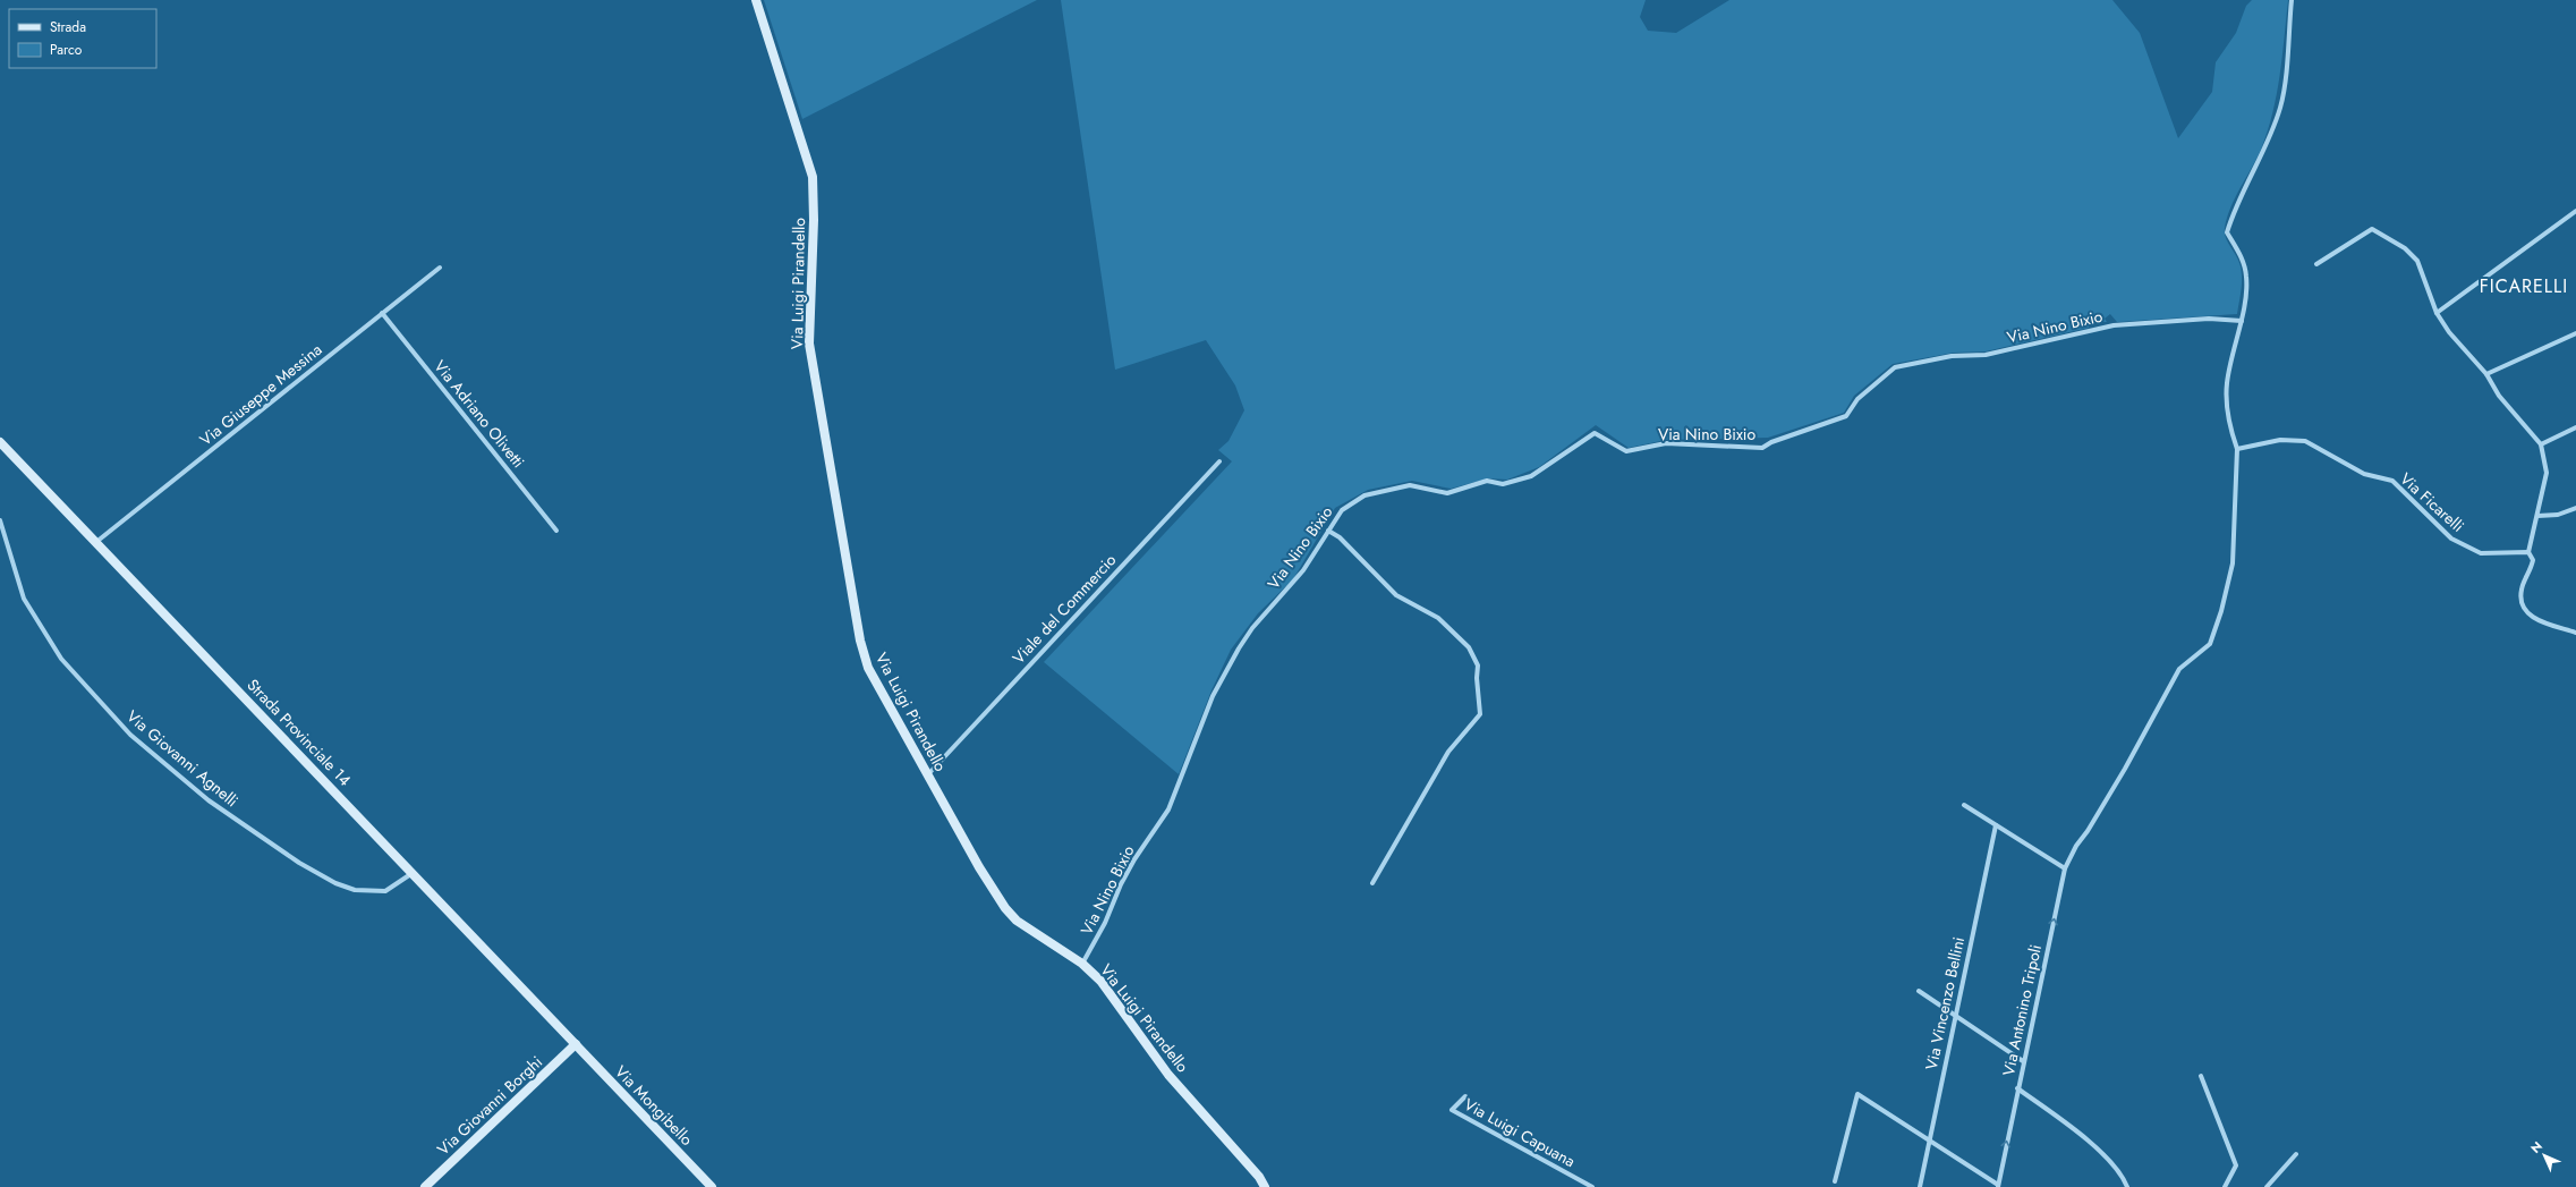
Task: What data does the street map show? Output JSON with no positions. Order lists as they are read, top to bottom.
{
  "streets": {
    "street": [
      "Via Luigi Pirandello",
      "Via Nino Bixio",
      "Via Giuseppe Messina",
      "Via Adriano Olivetti",
      "Via Ficarelli",
      "Viale del Commercio",
      "Strada Provinciale 14",
      "Via Giovanni Agnelli",
      "Via Vincenzo Bellini",
      "Via Antonino Tripoli",
      "Via Giovanni Borghi",
      "Via Mongibello",
      "Via Luigi Capuana"
    ]
  },
  "crossings": [
    ["Via Luigi Pirandello", "Via Nino Bixio"],
    ["Via Luigi Pirandello", "Viale del Commercio"],
    ["Via Nino Bixio", "Via Antonino Tripoli"],
    ["Via Giuseppe Messina", "Via Adriano Olivetti"],
    ["Via Giuseppe Messina", "Strada Provinciale 14"],
    ["Via Ficarelli", "Via Antonino Tripoli"],
    ["Strada Provinciale 14", "Via Giovanni Agnelli"],
    ["Strada Provinciale 14", "Via Giovanni Borghi"],
    ["Strada Provinciale 14", "Via Mongibello"],
    ["Via Giovanni Borghi", "Via Mongibello"]
  ],
  "districts": ["FICARELLI"],
  "legend": ["Strada", "Parco"],
  "north": "top left"
}
